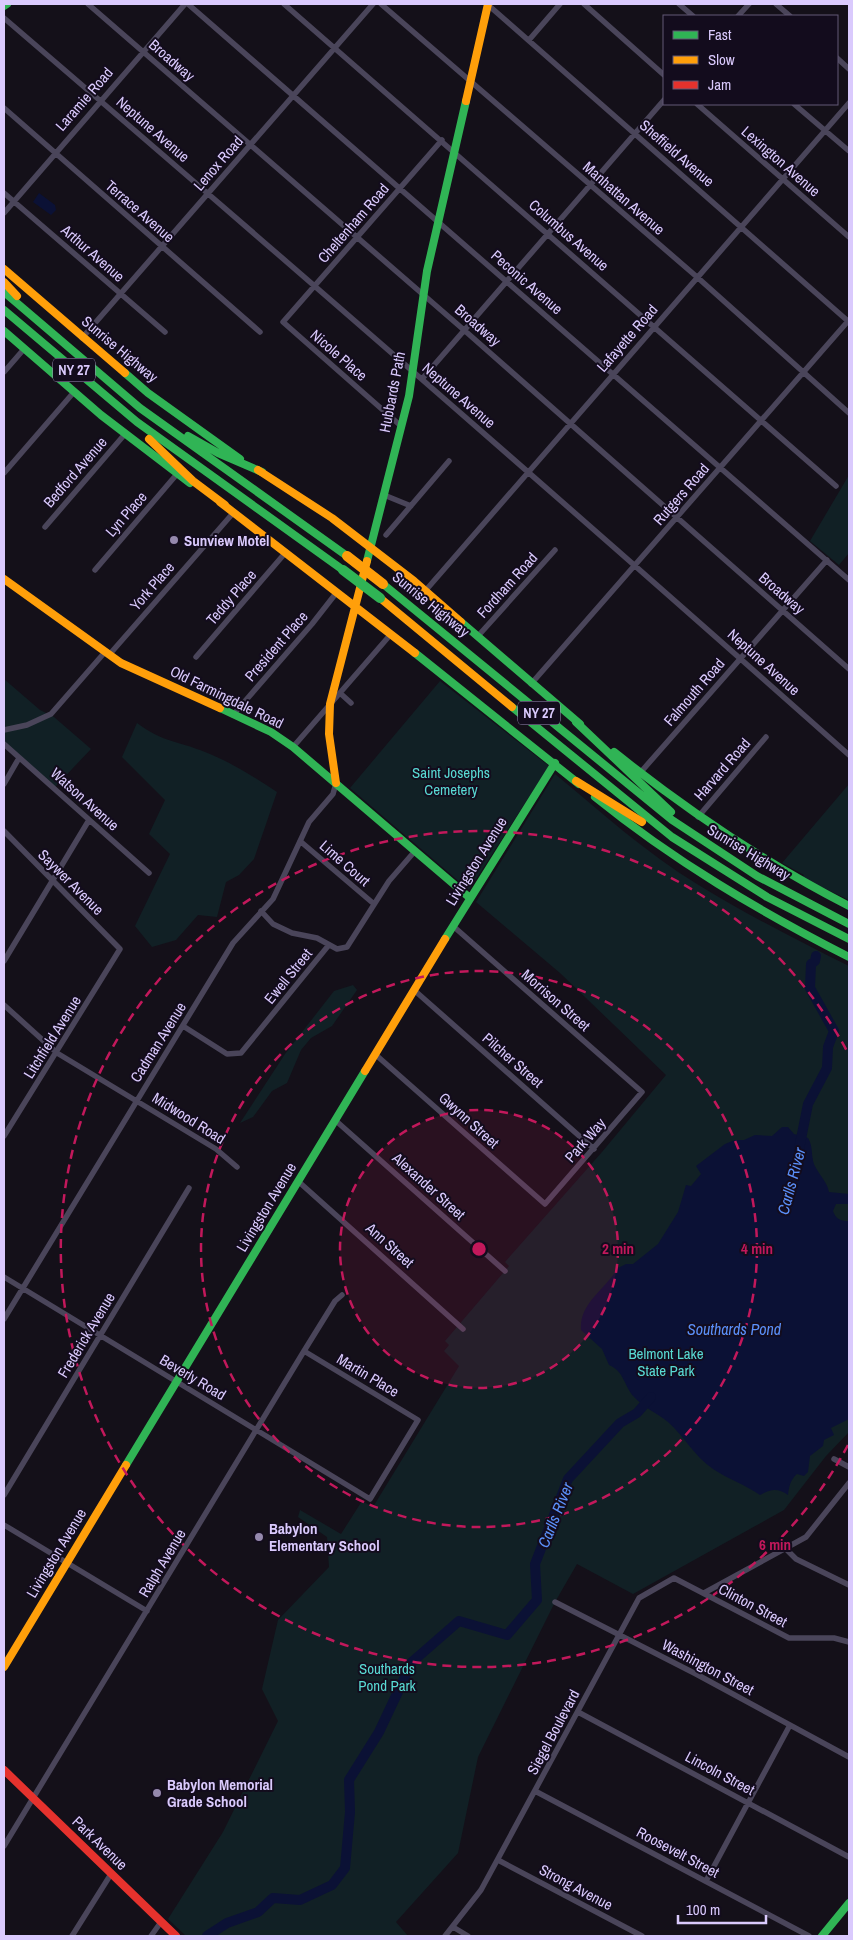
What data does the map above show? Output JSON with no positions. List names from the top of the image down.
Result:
{
  "streets": {
    "main road": [
      "Sunrise Highway",
      "NY 27",
      "Hubbards Path",
      "Old Farmingdale Road",
      "Livingston Avenue",
      "Park Avenue"
    ],
    "street": [
      "Broadway",
      "Laramie Road",
      "Neptune Avenue",
      "Sheffield Avenue",
      "Lexington Avenue",
      "Lenox Road",
      "Manhattan Avenue",
      "Terrace Avenue",
      "Cheltenham Road",
      "Columbus Avenue",
      "Arthur Avenue",
      "Peconic Avenue",
      "Lafayette Road",
      "Nicole Place",
      "Bedford Avenue",
      "Rutgers Road",
      "Lyn Place",
      "Fordham Road",
      "York Place",
      "Teddy Place",
      "President Place",
      "Falmouth Road",
      "Harvard Road",
      "Watson Avenue",
      "Lime Court",
      "Saywer Avenue",
      "Ewell Street",
      "Morrison Street",
      "Litchfield Avenue",
      "Cadman Avenue",
      "Pilcher Street",
      "Midwood Road",
      "Gwynn Street",
      "Park Way",
      "Alexander Street",
      "Ann Street",
      "Frederick Avenue",
      "Martin Place",
      "Beverly Road",
      "Ralph Avenue",
      "Clinton Street",
      "Washington Street",
      "Siegel Boulevard",
      "Lincoln Street",
      "Roosevelt Street",
      "Strong Avenue"
    ]
  },
  "crossings": [
    ["Broadway", "Laramie Road"],
    ["Broadway", "Lenox Road"],
    ["Broadway", "Cheltenham Road"],
    ["Broadway", "Lafayette Road"],
    ["Broadway", "Hubbards Path"],
    ["Broadway", "Rutgers Road"],
    ["Broadway", "Falmouth Road"],
    ["Laramie Road", "Neptune Avenue"],
    ["Laramie Road", "Terrace Avenue"],
    ["Laramie Road", "Arthur Avenue"],
    ["Laramie Road", "Peconic Avenue"],
    ["Neptune Avenue", "Lenox Road"],
    ["Neptune Avenue", "Cheltenham Road"],
    ["Neptune Avenue", "Lafayette Road"],
    ["Neptune Avenue", "Hubbards Path"],
    ["Neptune Avenue", "Rutgers Road"],
    ["Neptune Avenue", "Falmouth Road"],
    ["Sheffield Avenue", "Lafayette Road"],
    ["Sheffield Avenue", "Hubbards Path"],
    ["Sheffield Avenue", "Rutgers Road"],
    ["Lexington Avenue", "Lafayette Road"],
    ["Lenox Road", "Terrace Avenue"],
    ["Lenox Road", "Columbus Avenue"],
    ["Lenox Road", "Arthur Avenue"],
    ["Lenox Road", "Peconic Avenue"],
    ["Lenox Road", "Sunrise Highway"],
    ["Manhattan Avenue", "Lafayette Road"],
    ["Manhattan Avenue", "Hubbards Path"],
    ["Manhattan Avenue", "Rutgers Road"],
    ["Cheltenham Road", "Columbus Avenue"],
    ["Cheltenham Road", "Peconic Avenue"],
    ["Cheltenham Road", "Nicole Place"],
    ["Columbus Avenue", "Lafayette Road"],
    ["Columbus Avenue", "Hubbards Path"],
    ["Columbus Avenue", "Rutgers Road"],
    ["Peconic Avenue", "Lafayette Road"],
    ["Peconic Avenue", "Hubbards Path"],
    ["Peconic Avenue", "Rutgers Road"],
    ["Peconic Avenue", "Falmouth Road"],
    ["Lafayette Road", "Sunrise Highway"],
    ["Sunrise Highway", "Hubbards Path"],
    ["Sunrise Highway", "Rutgers Road"],
    ["Sunrise Highway", "Fordham Road"],
    ["Nicole Place", "Hubbards Path"],
    ["Hubbards Path", "Old Farmingdale Road"],
    ["Hubbards Path", "Cadman Avenue"],
    ["York Place", "Old Farmingdale Road"],
    ["President Place", "Old Farmingdale Road"],
    ["Old Farmingdale Road", "Livingston Avenue"],
    ["Old Farmingdale Road", "Ewell Street"],
    ["Old Farmingdale Road", "Cadman Avenue"],
    ["Livingston Avenue", "Morrison Street"],
    ["Livingston Avenue", "Pilcher Street"],
    ["Livingston Avenue", "Gwynn Street"],
    ["Livingston Avenue", "Alexander Street"],
    ["Livingston Avenue", "Ann Street"],
    ["Livingston Avenue", "Beverly Road"],
    ["Lime Court", "Ewell Street"],
    ["Lime Court", "Cadman Avenue"],
    ["Saywer Avenue", "Litchfield Avenue"],
    ["Ewell Street", "Cadman Avenue"],
    ["Morrison Street", "Park Way"],
    ["Litchfield Avenue", "Midwood Road"],
    ["Cadman Avenue", "Midwood Road"],
    ["Cadman Avenue", "Beverly Road"],
    ["Pilcher Street", "Park Way"],
    ["Gwynn Street", "Park Way"],
    ["Frederick Avenue", "Beverly Road"],
    ["Martin Place", "Beverly Road"],
    ["Martin Place", "Ralph Avenue"],
    ["Beverly Road", "Ralph Avenue"],
    ["Ralph Avenue", "Park Avenue"],
    ["Clinton Street", "Siegel Boulevard"],
    ["Washington Street", "Siegel Boulevard"],
    ["Siegel Boulevard", "Lincoln Street"],
    ["Siegel Boulevard", "Roosevelt Street"],
    ["Siegel Boulevard", "Strong Avenue"]
  ],
  "water": ["Carlls River", "Southards Pond"],
  "parks": ["Saint Josephs Cemetery", "Belmont Lake State Park", "Southards Pond Park"],
  "places": ["Sunview Motel", "Babylon Elementary School", "Babylon Memorial Grade School"],
  "legend": ["Fast", "Slow", "Jam"],
  "scale_bar": "100 m",
  "rings": ["2 min", "4 min", "6 min"]
}
